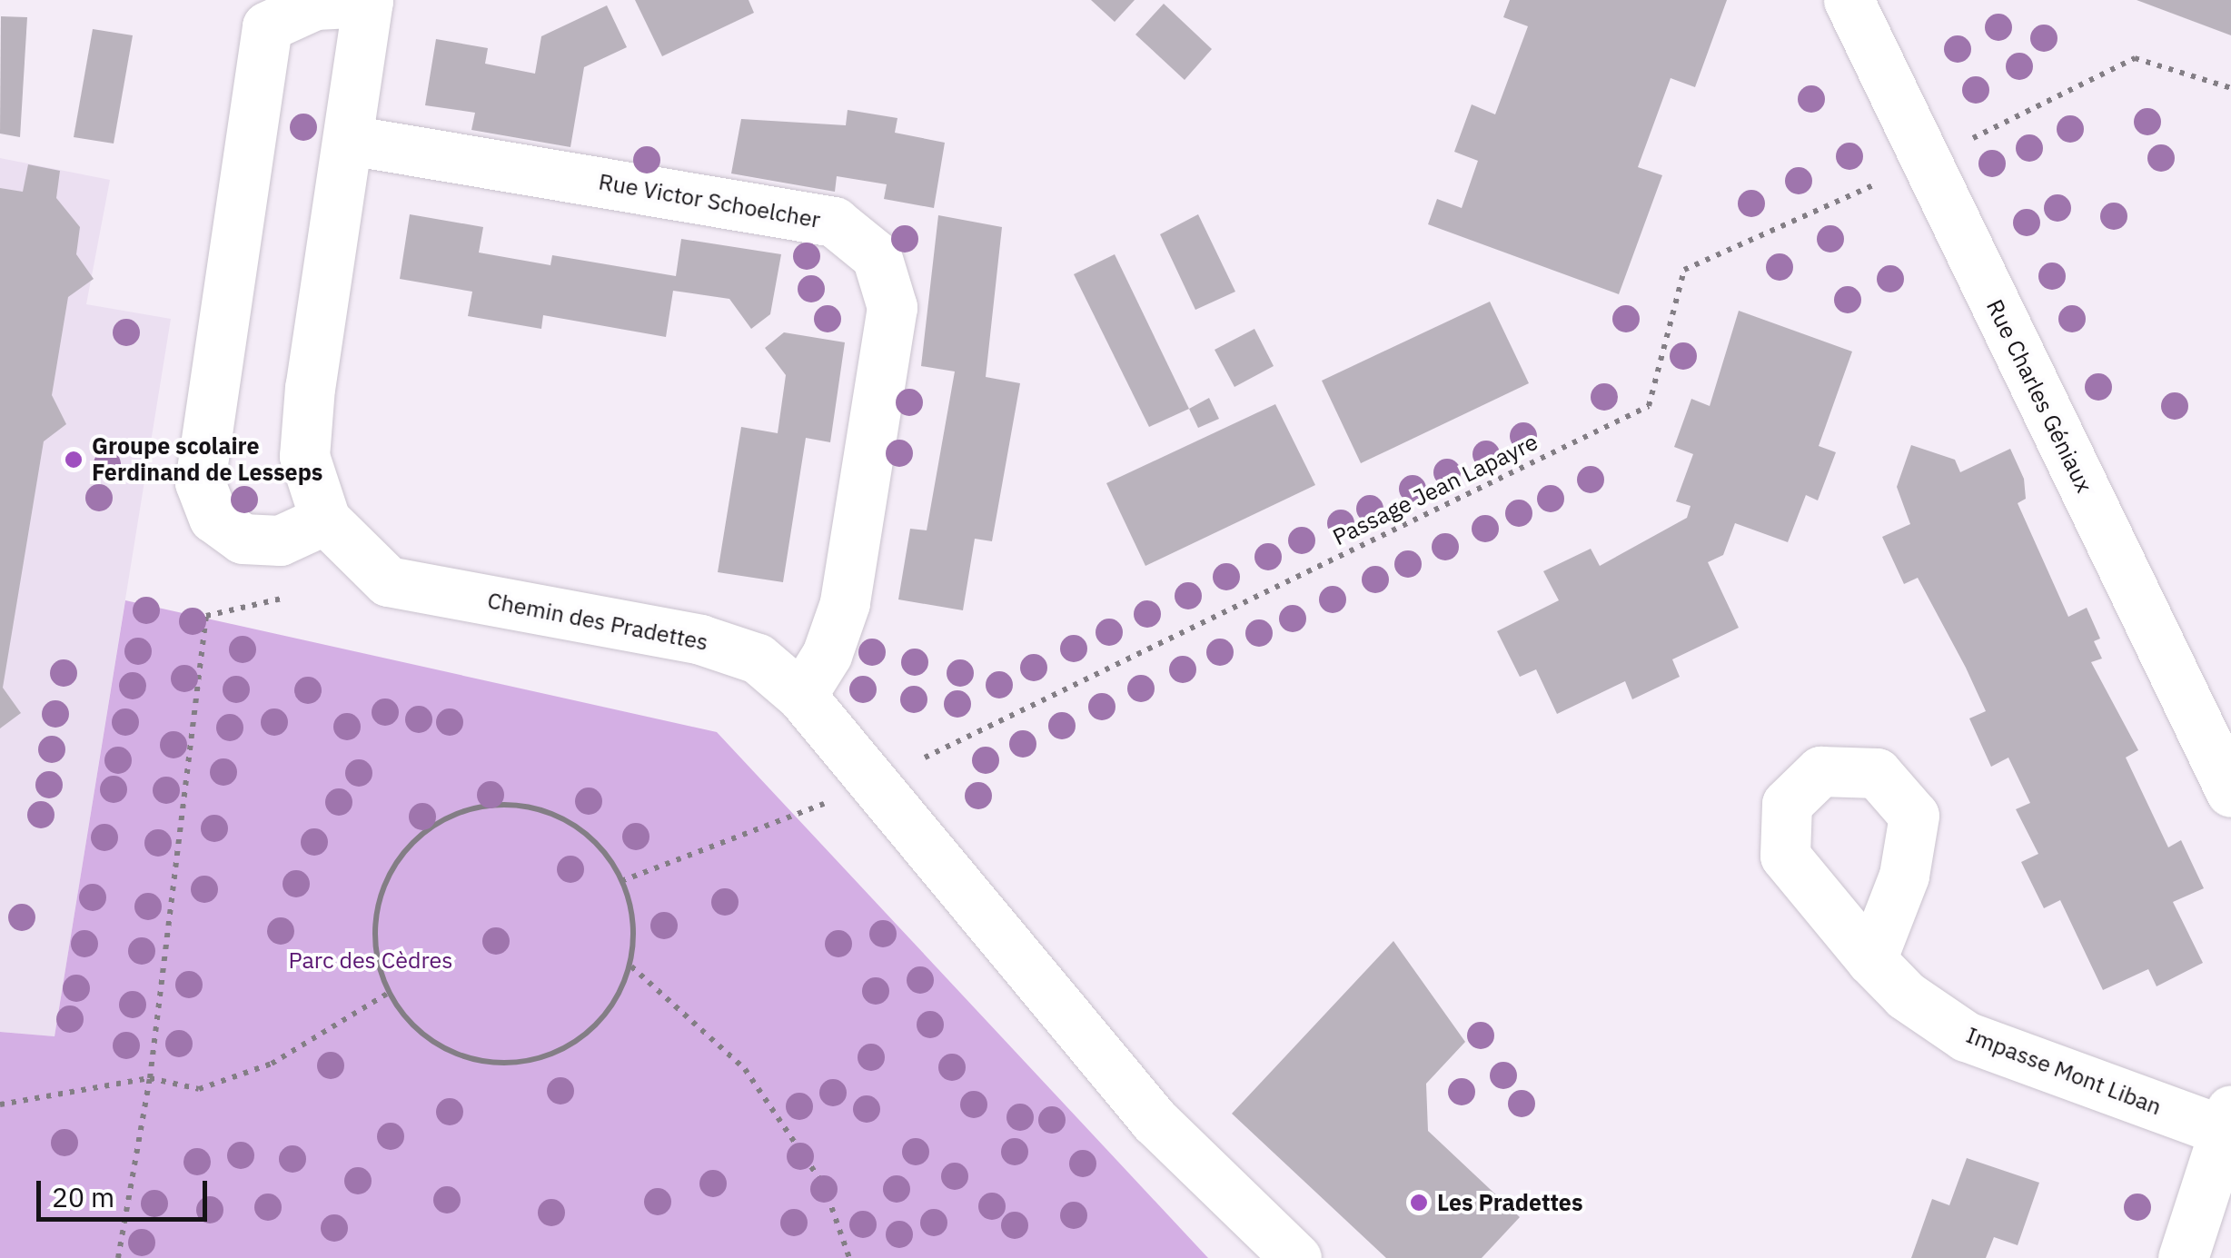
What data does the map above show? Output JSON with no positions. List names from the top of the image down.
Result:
{
  "streets": {
    "street": [
      "Rue Victor Schoelcher",
      "Rue Charles Géniaux",
      "Chemin des Pradettes",
      "Impasse Mont Liban"
    ],
    "path": ["Passage Jean Lapayre"]
  },
  "crossings": [
    ["Rue Victor Schoelcher", "Chemin des Pradettes"],
    ["Rue Charles Géniaux", "Passage Jean Lapayre"],
    ["Passage Jean Lapayre", "Chemin des Pradettes"]
  ],
  "parks": ["Parc des Cèdres"],
  "places": ["Groupe scolaire Ferdinand de Lesseps", "Les Pradettes"],
  "scale_bar": "20 m"
}
